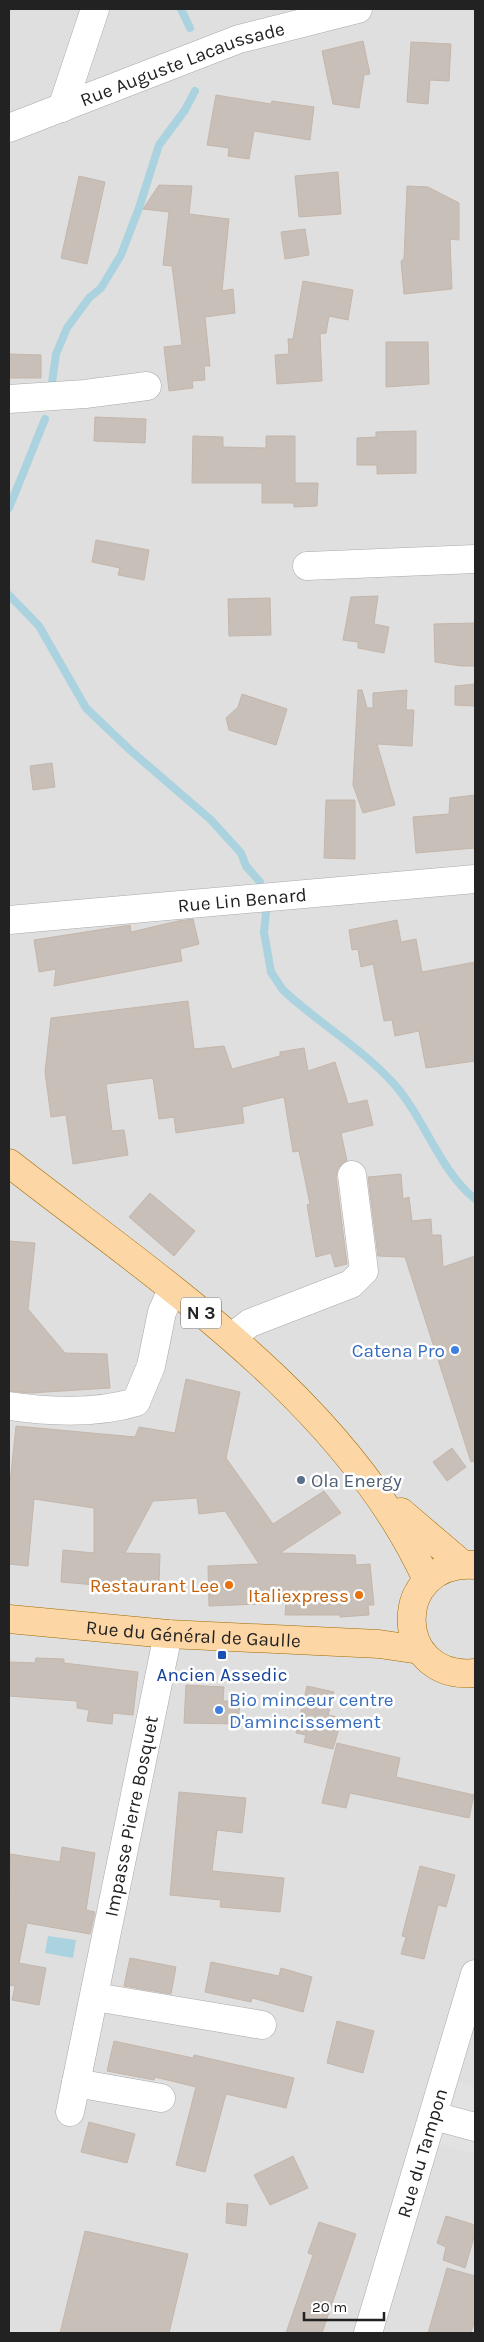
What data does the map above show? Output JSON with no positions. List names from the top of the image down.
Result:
{
  "streets": {
    "main road": ["N 3", "Rue du Général de Gaulle"],
    "street": [
      "Rue Auguste Lacaussade",
      "Rue Lin Benard",
      "Impasse Pierre Bosquet",
      "Rue du Tampon"
    ]
  },
  "crossings": [
    ["Rue du Général de Gaulle", "Impasse Pierre Bosquet"]
  ],
  "places": {
    "other": [
      "Catena Pro",
      "Ola Energy",
      "Restaurant Lee",
      "Italiexpress",
      "Bio minceur centre D'amincissement"
    ],
    "transit": ["Ancien Assedic"]
  },
  "scale_bar": "20 m"
}
